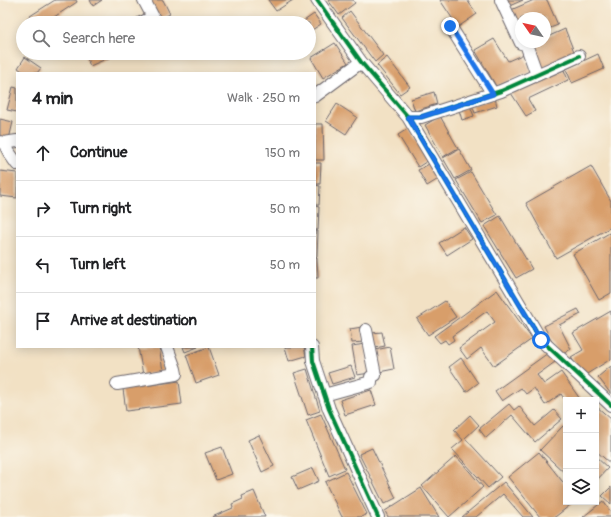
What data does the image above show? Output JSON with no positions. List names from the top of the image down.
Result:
{
  "north": "top left",
  "page": {
    "search": "Search here",
    "heading": ["4 min", "Walk · 250 m"],
    "list": [
      ["Continue", "150 m"],
      ["Turn right", "50 m"],
      ["Turn left", "50 m"],
      "Arrive at destination"
    ],
    "map_buttons": ["+", "−"]
  }
}
